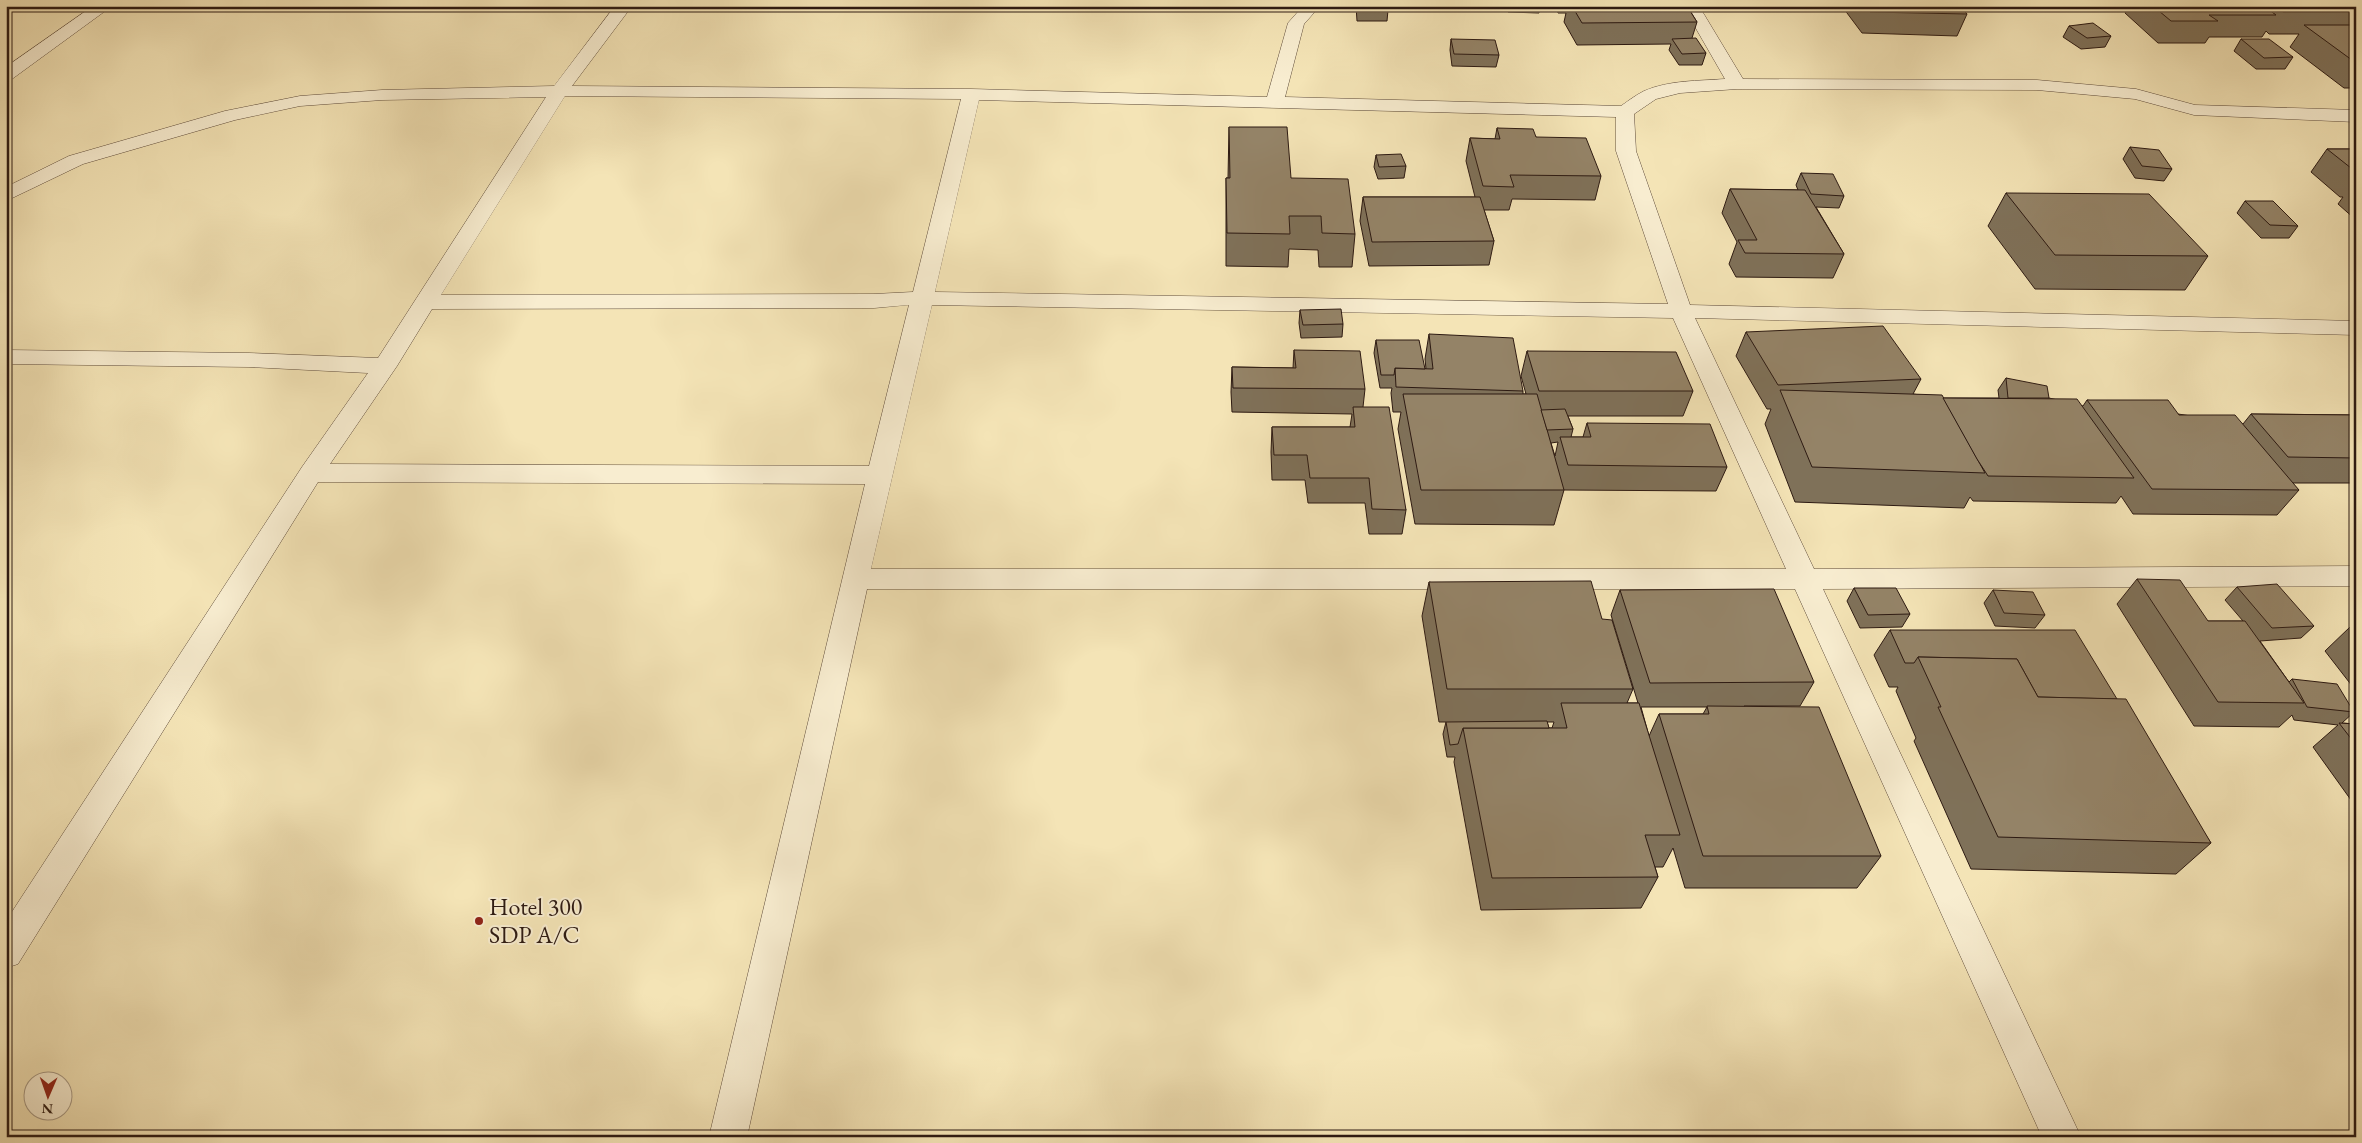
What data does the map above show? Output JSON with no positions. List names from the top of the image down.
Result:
{
  "places": ["Hotel 300 SDP A/C"],
  "north": "bottom"
}
